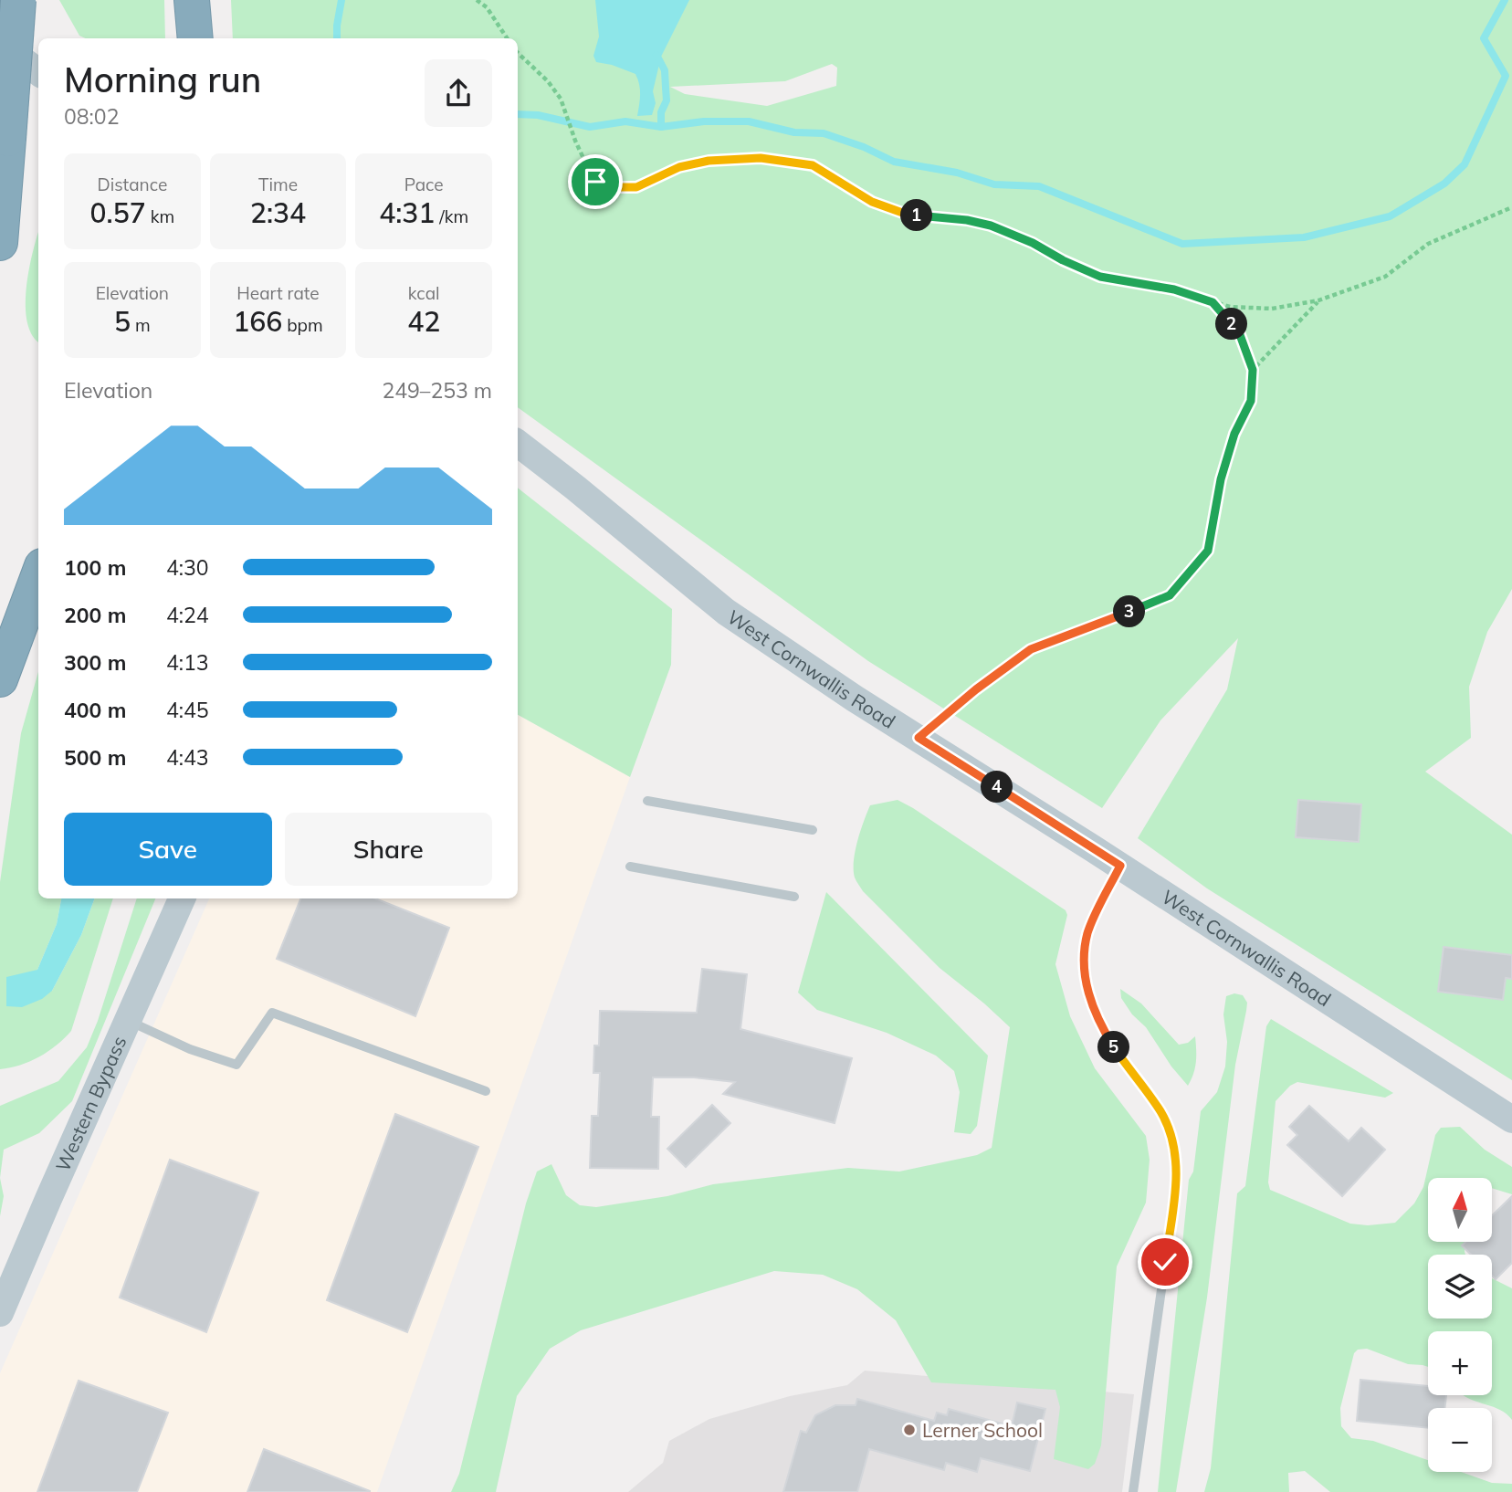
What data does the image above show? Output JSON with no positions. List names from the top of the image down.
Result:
{
  "streets": {
    "street": ["West Cornwallis Road", "Western Bypass"]
  },
  "places": ["Lerner School"],
  "north": "top",
  "page": {
    "heading": ["Morning run", "08:02"],
    "stats": [
      ["Distance", "0.57 km"],
      ["Time", "2:34"],
      ["Pace", "4:31 /km"],
      ["Elevation", "5 m"],
      ["Heart rate", "166 bpm"],
      ["kcal", "42"]
    ],
    "pins": [
      "1",
      "2",
      "3",
      "4",
      "5"
    ],
    "chart": ["Elevation", "249–253 m"],
    "list": [
      {
        "name": "100 m",
        "note": "4:30"
      },
      {
        "name": "200 m",
        "note": "4:24"
      },
      {
        "name": "300 m",
        "note": "4:13"
      },
      {
        "name": "400 m",
        "note": "4:45"
      },
      {
        "name": "500 m",
        "note": "4:43"
      }
    ],
    "buttons": ["Save", "Share"],
    "map_buttons": ["+", "−"]
  }
}
